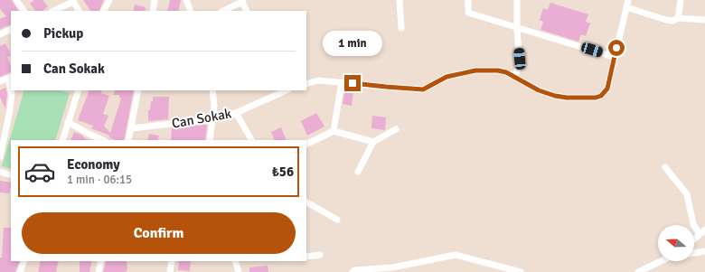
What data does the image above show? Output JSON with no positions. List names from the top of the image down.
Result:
{
  "streets": {
    "street": ["Can Sokak"]
  },
  "north": "left",
  "page": {
    "banner": ["Pickup", "Can Sokak"],
    "bubble": "1 min",
    "list": [
      {
        "name": "Economy",
        "note": "1 min · 06:15",
        "value": "₺56"
      }
    ],
    "buttons": "Confirm"
  }
}
